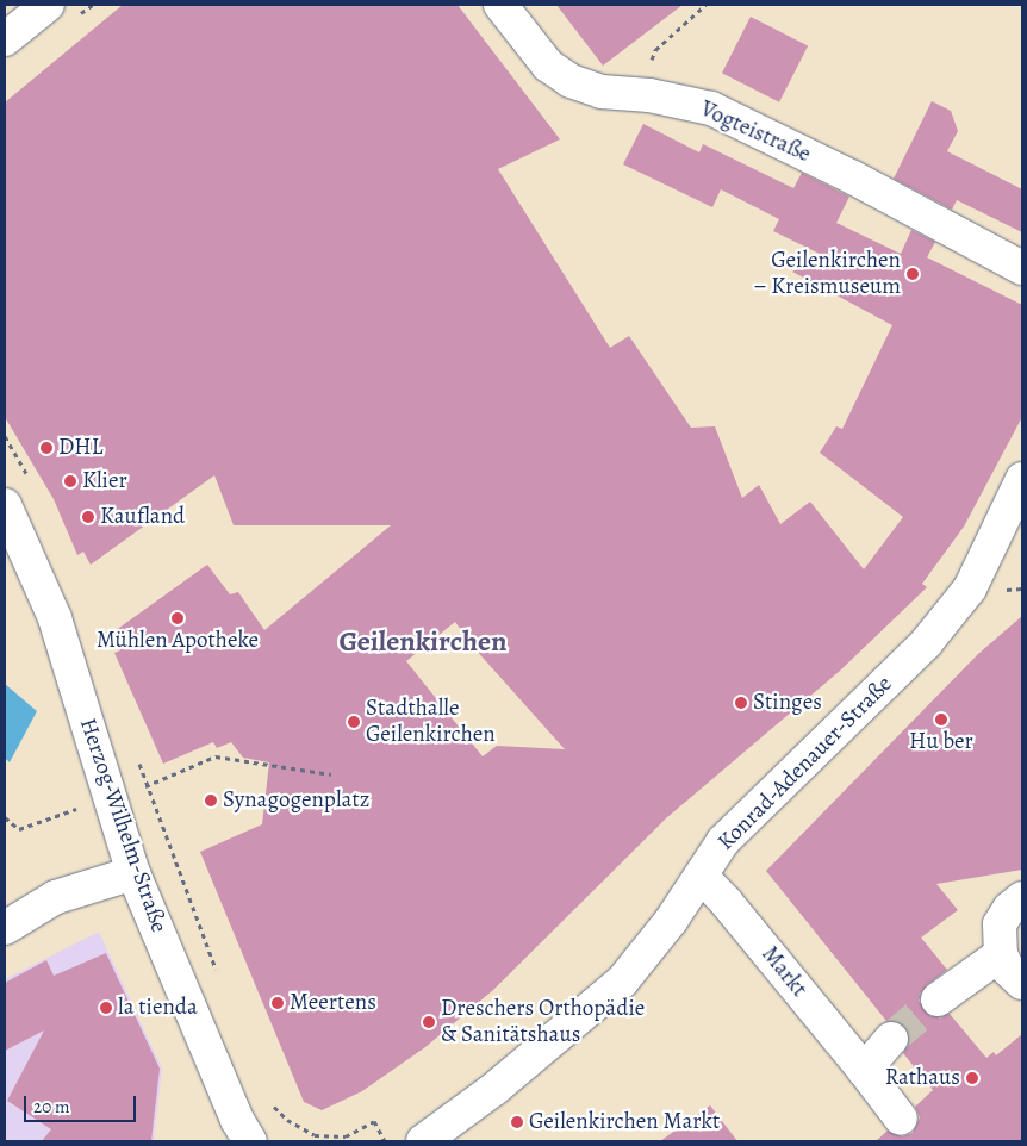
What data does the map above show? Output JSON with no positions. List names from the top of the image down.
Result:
{
  "streets": {
    "street": [
      "Vogteistraße",
      "Konrad-Adenauer-Straße",
      "Herzog-Wilhelm-Straße",
      "Markt"
    ]
  },
  "crossings": [
    ["Konrad-Adenauer-Straße", "Markt"]
  ],
  "districts": ["Geilenkirchen"],
  "places": [
    "Geilenkirchen – Kreismuseum",
    "DHL",
    "Klier",
    "Kaufland",
    "Mühlen Apotheke",
    "Stinges",
    "Hu ber",
    "Stadthalle Geilenkirchen",
    "Synagogenplatz",
    "Meertens",
    "la tienda",
    "Dreschers Orthopädie & Sanitätshaus",
    "Rathaus",
    "Geilenkirchen Markt"
  ],
  "scale_bar": "20 m"
}
